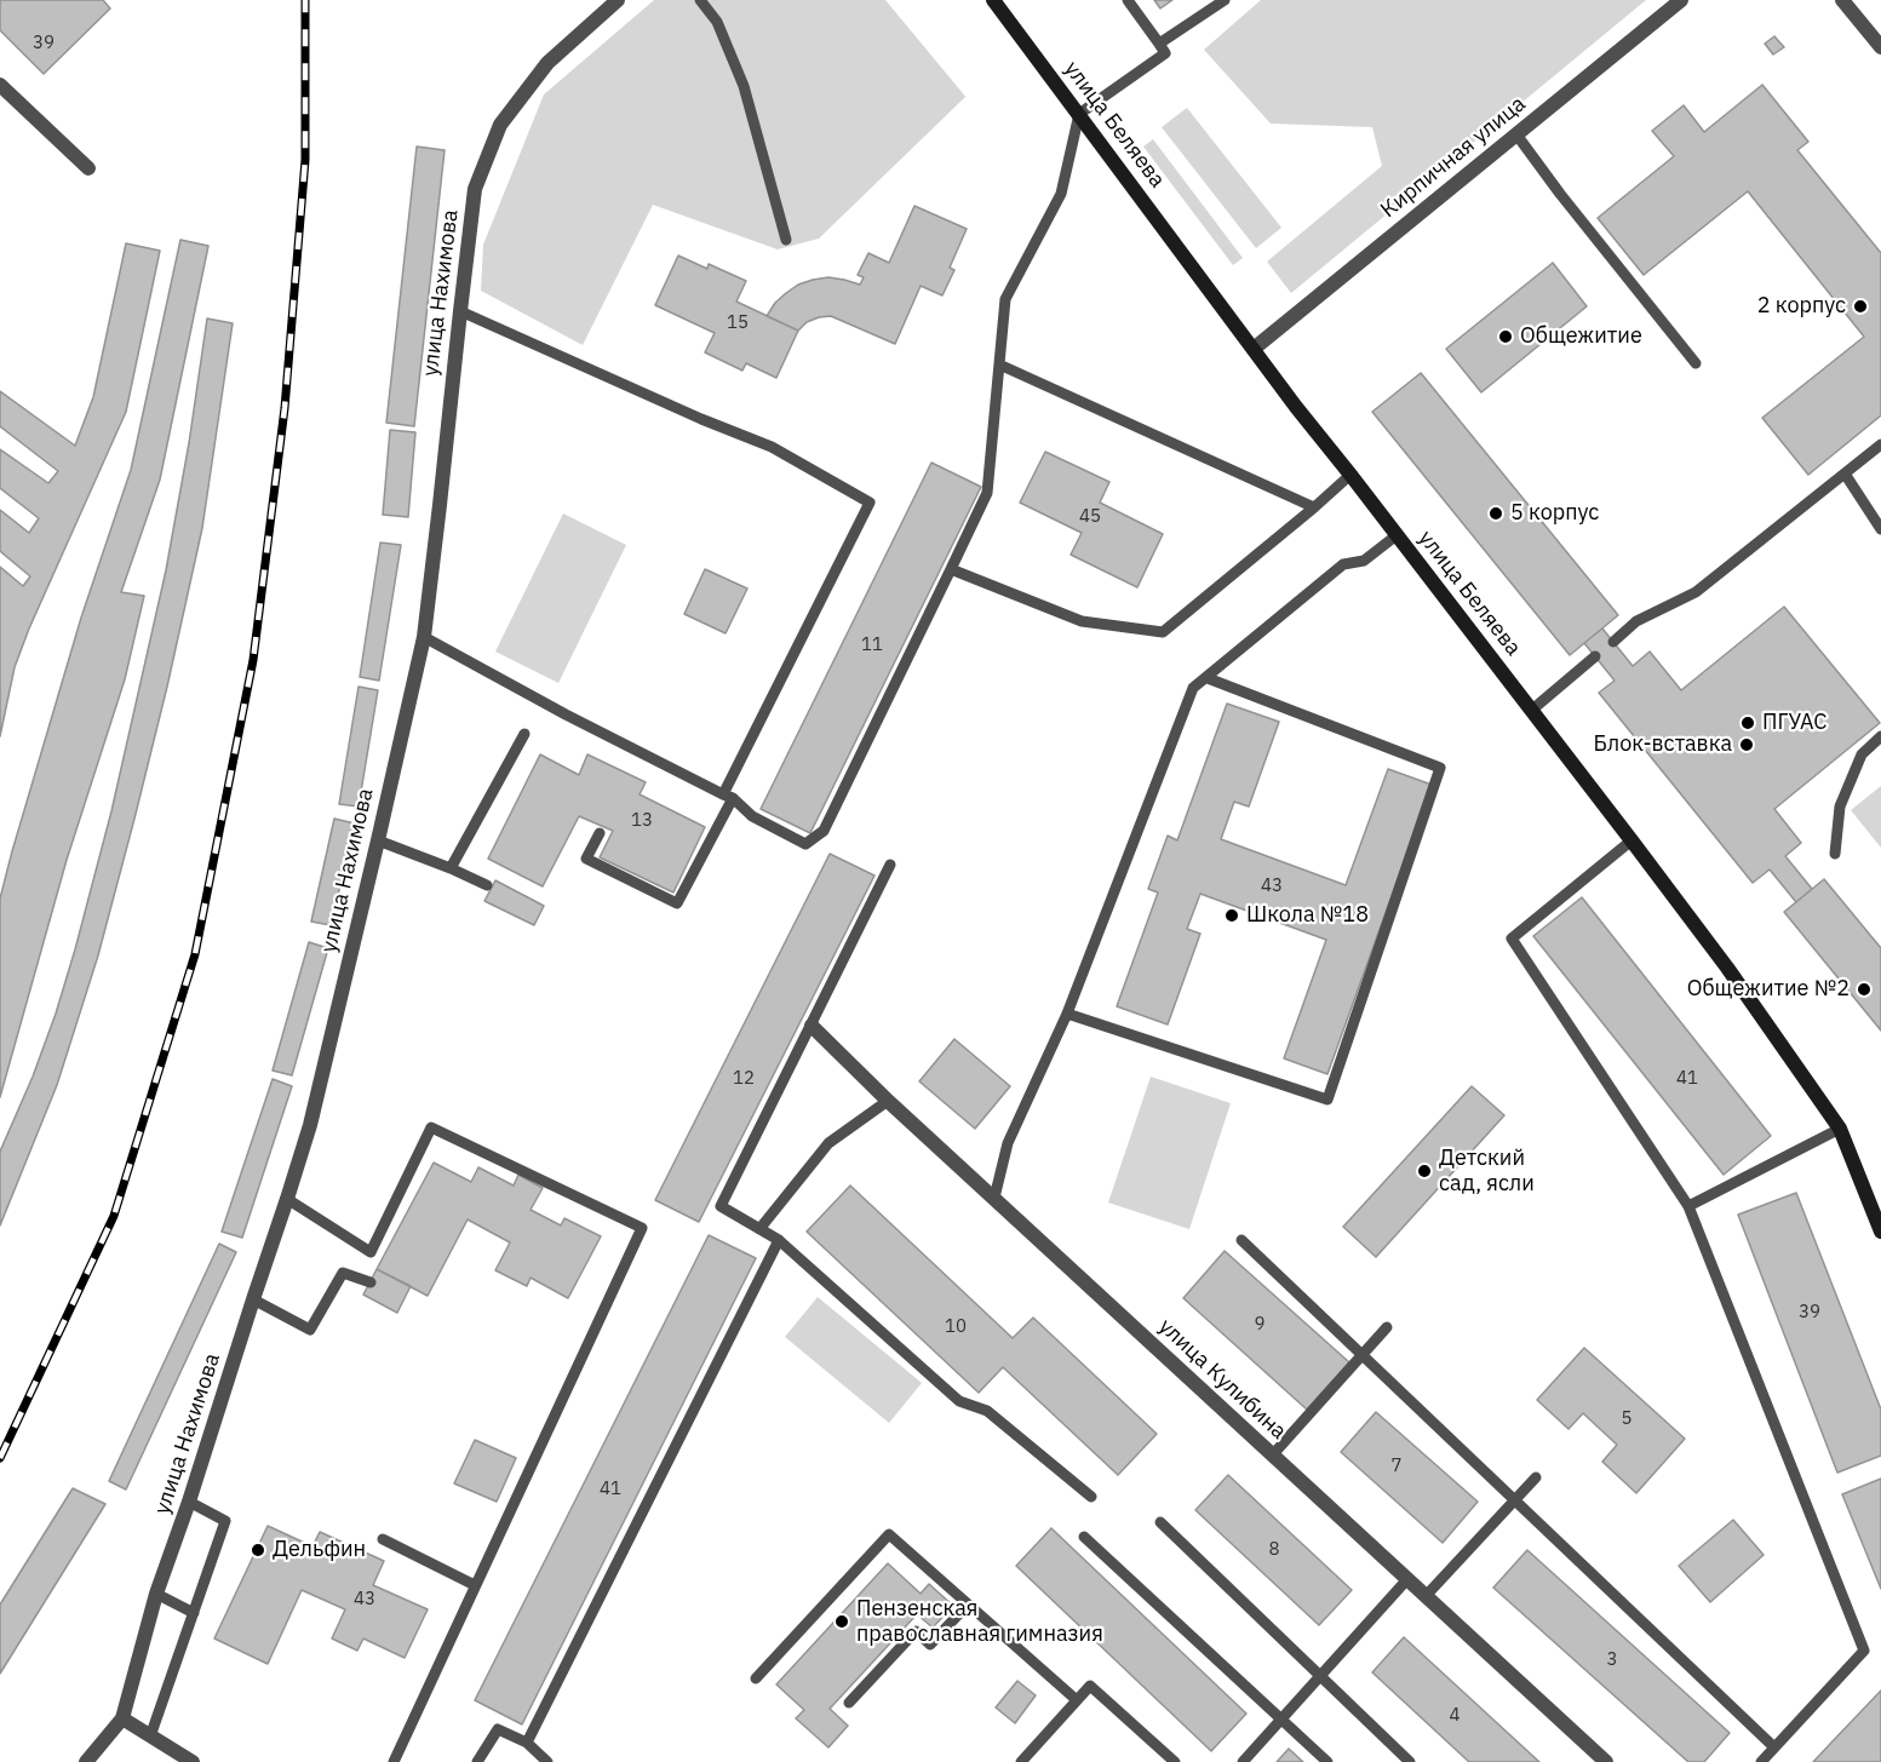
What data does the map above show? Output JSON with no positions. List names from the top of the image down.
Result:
{
  "streets": {
    "main road": ["улица Беляева"],
    "street": ["Кирпичная улица", "улица Нахимова", "улица Кулибина"]
  },
  "crossings": [
    ["улица Беляева", "Кирпичная улица"]
  ],
  "places": [
    "2 корпус",
    "Общежитие",
    "5 корпус",
    "ПГУАС",
    "Блок-вставка",
    "Школа №18",
    "Общежитие №2",
    "Детский сад, ясли",
    "Дельфин",
    "Пензенская православная гимназия"
  ],
  "house_numbers": [
    "39",
    "15",
    "45",
    "11",
    "13",
    "43",
    "12",
    "41",
    "39",
    "9",
    "10",
    "5",
    "7",
    "41",
    "8",
    "43",
    "3",
    "4"
  ]
}
